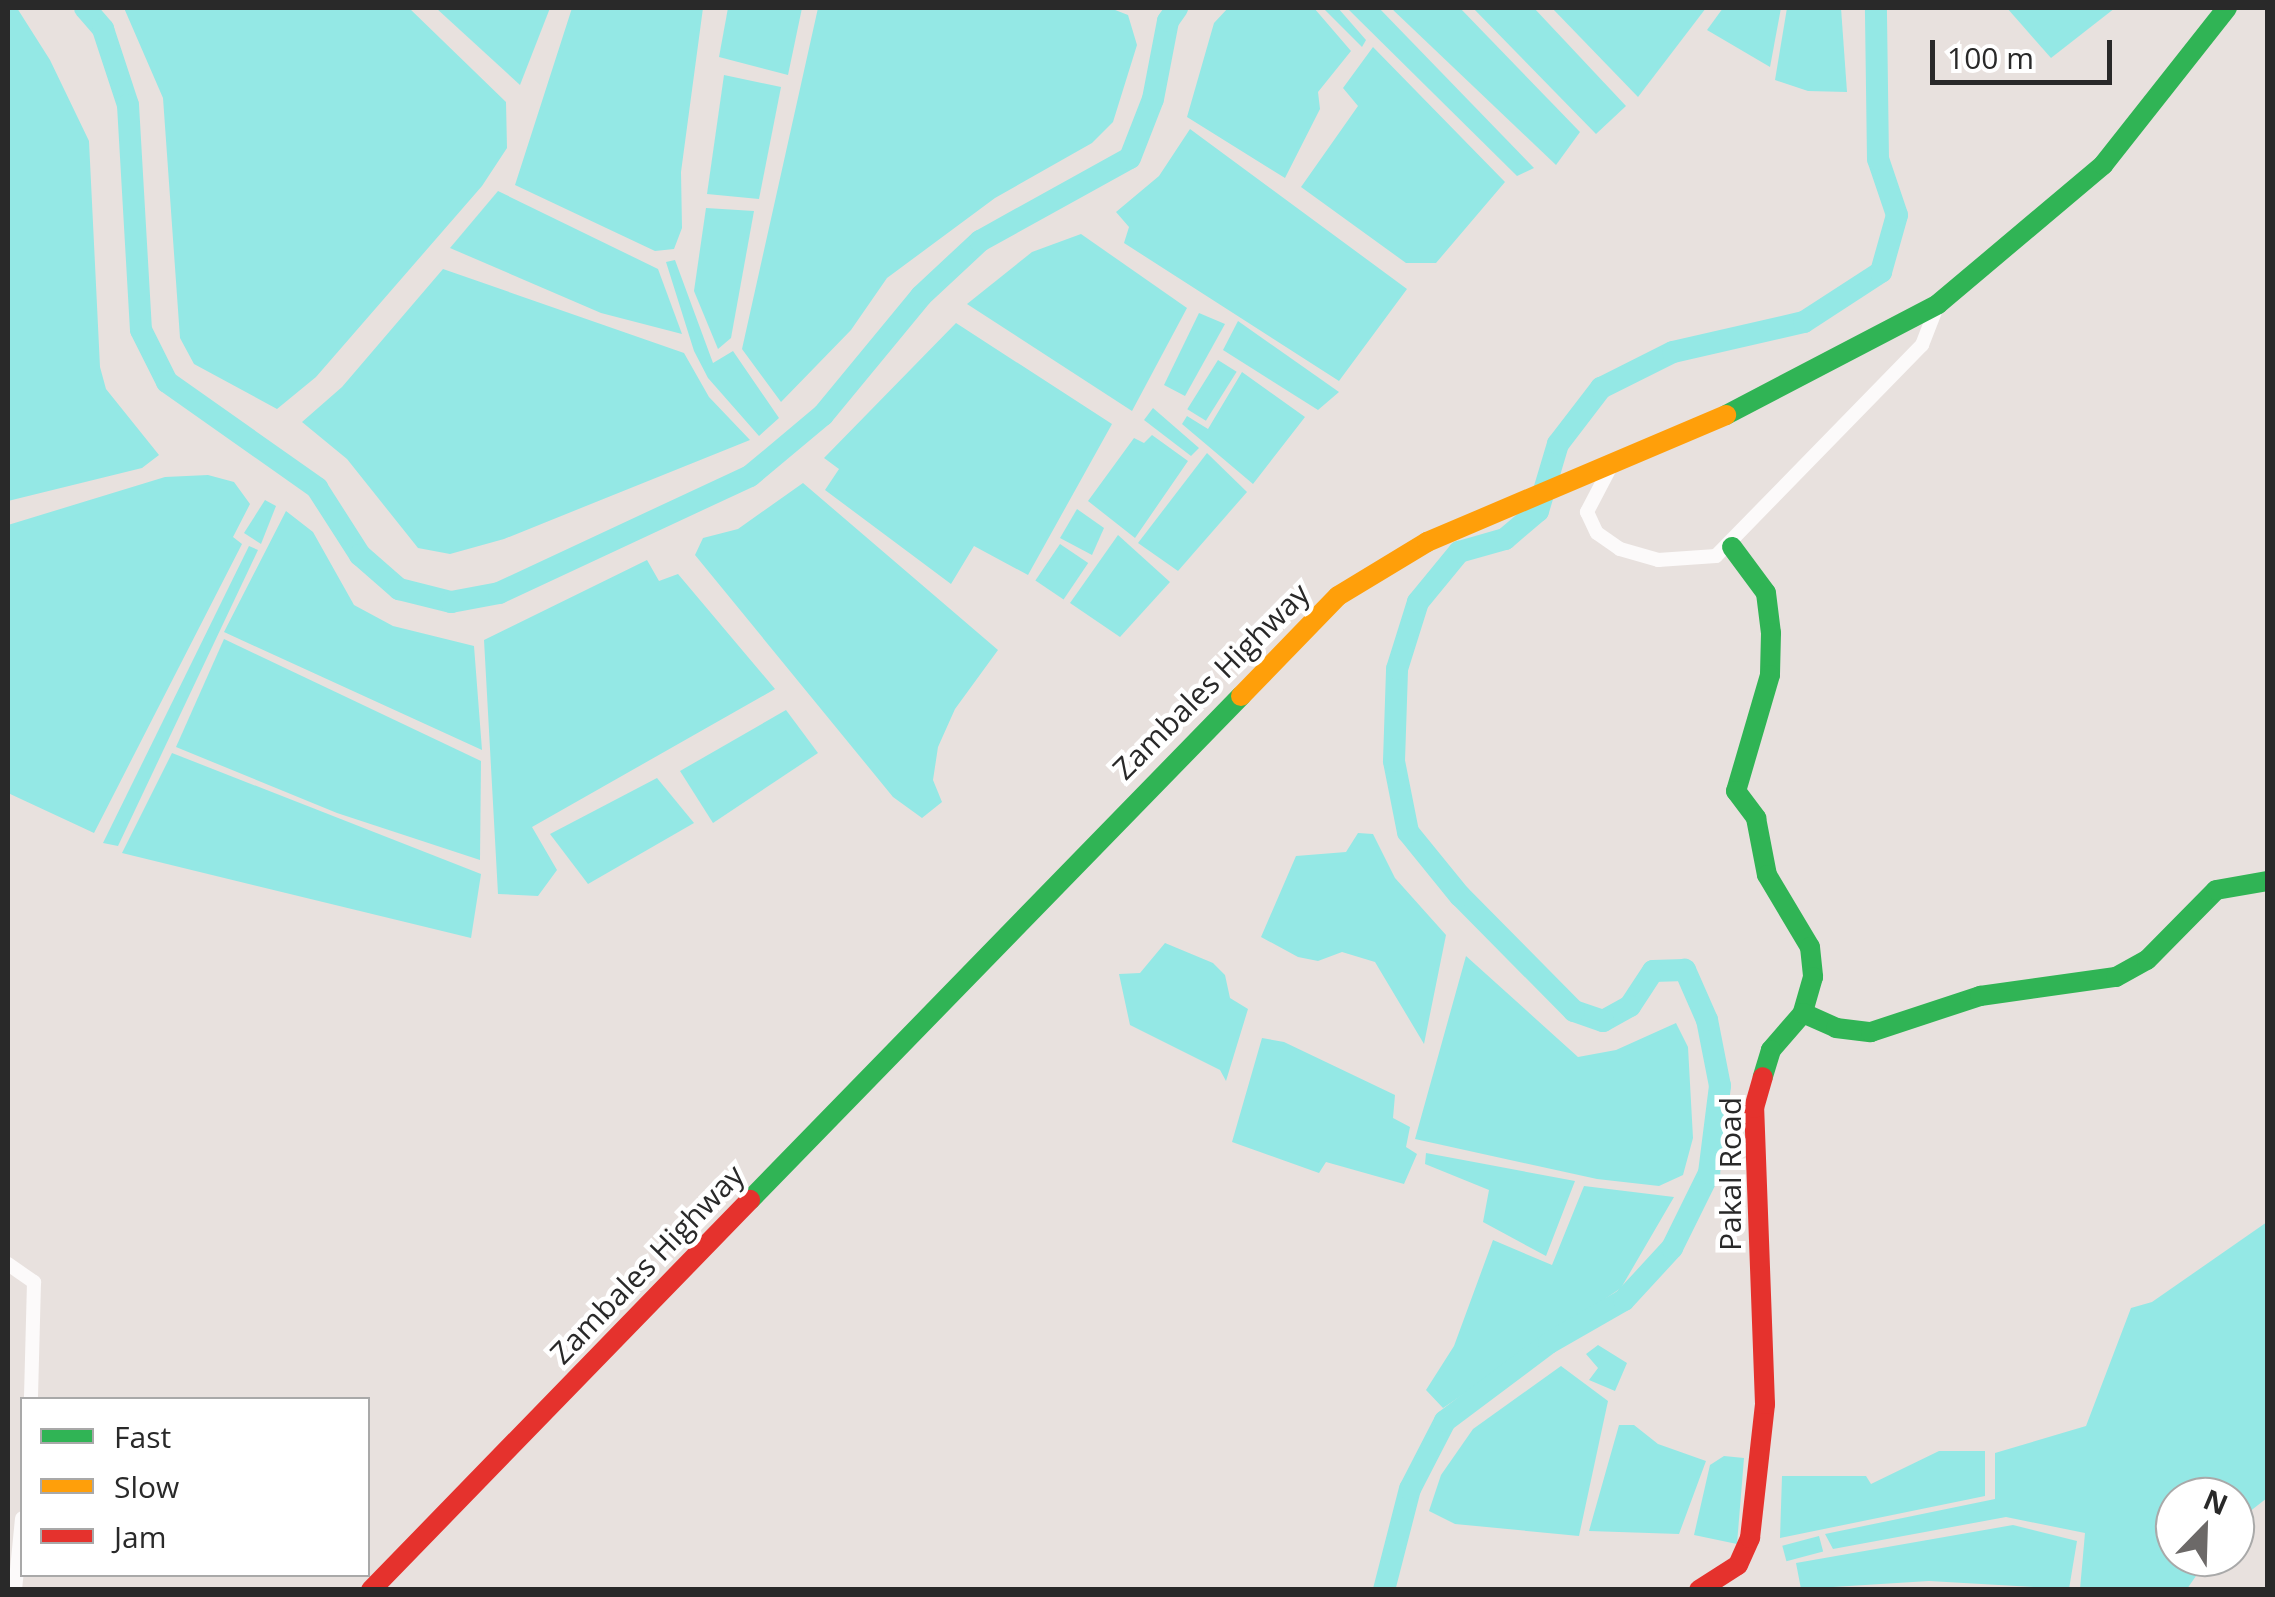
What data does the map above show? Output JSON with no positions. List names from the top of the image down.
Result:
{
  "streets": {
    "main road": ["Zambales Highway", "Pakal Road"]
  },
  "legend": ["Fast", "Slow", "Jam"],
  "scale_bar": "100 m",
  "north": "top right"
}
